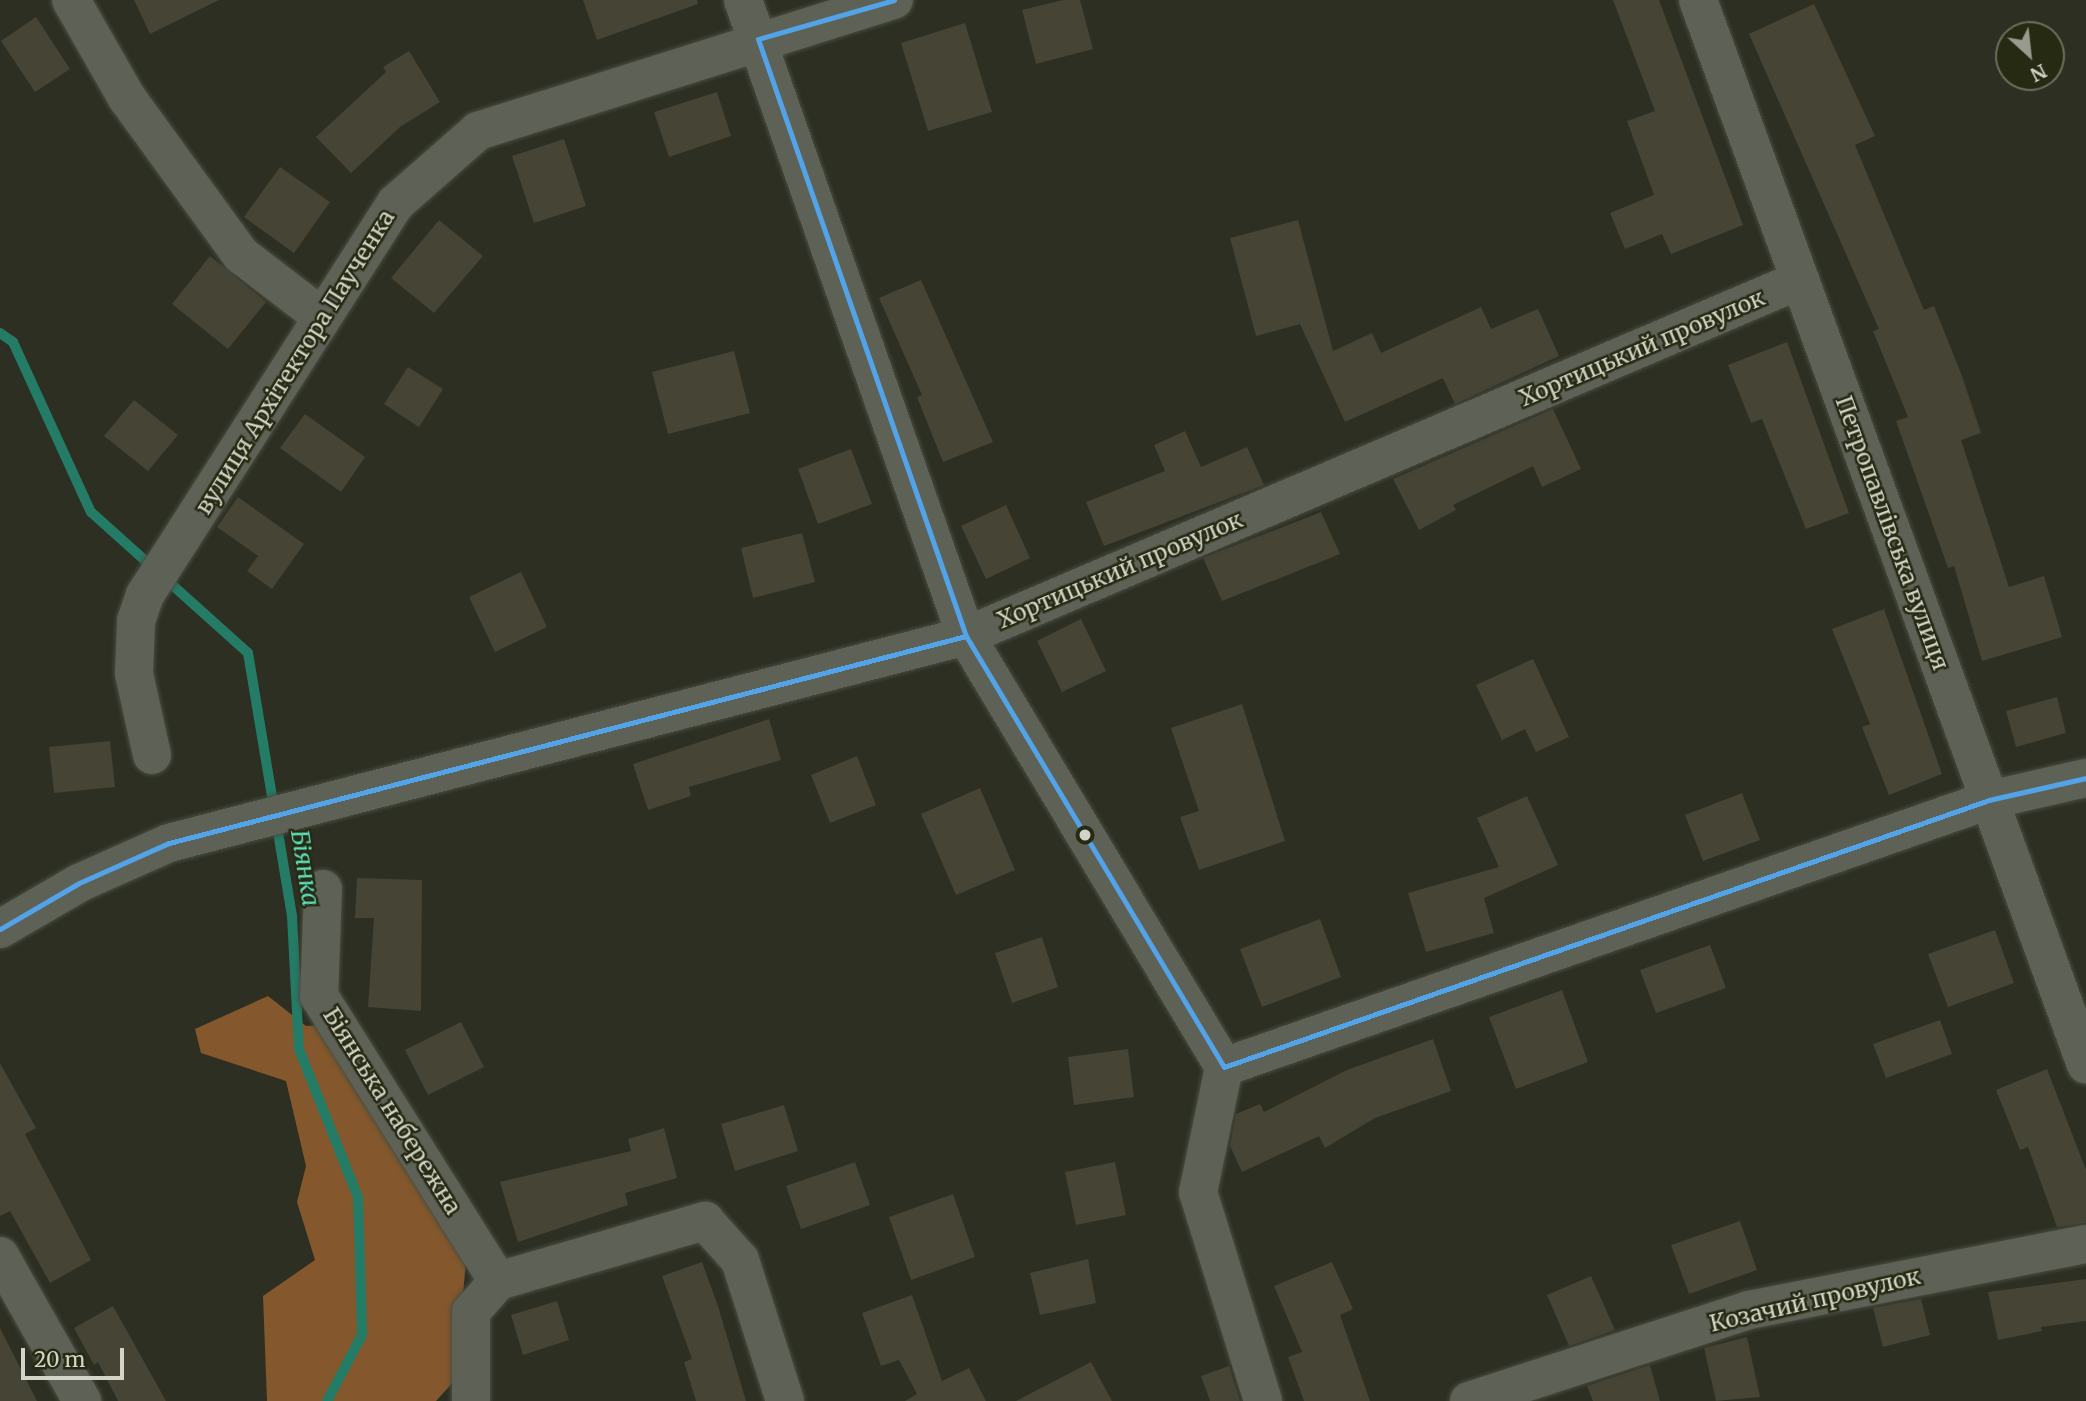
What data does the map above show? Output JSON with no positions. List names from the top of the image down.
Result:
{
  "streets": {
    "street": [
      "Хортицький провулок",
      "вулиця Архітектора Паученка",
      "Петропавлівська вулиця",
      "Біянська набережна",
      "Козачий провулок"
    ]
  },
  "crossings": [
    ["Хортицький провулок", "Петропавлівська вулиця"]
  ],
  "water": ["Біянка"],
  "scale_bar": "20 m",
  "north": "bottom right"
}
